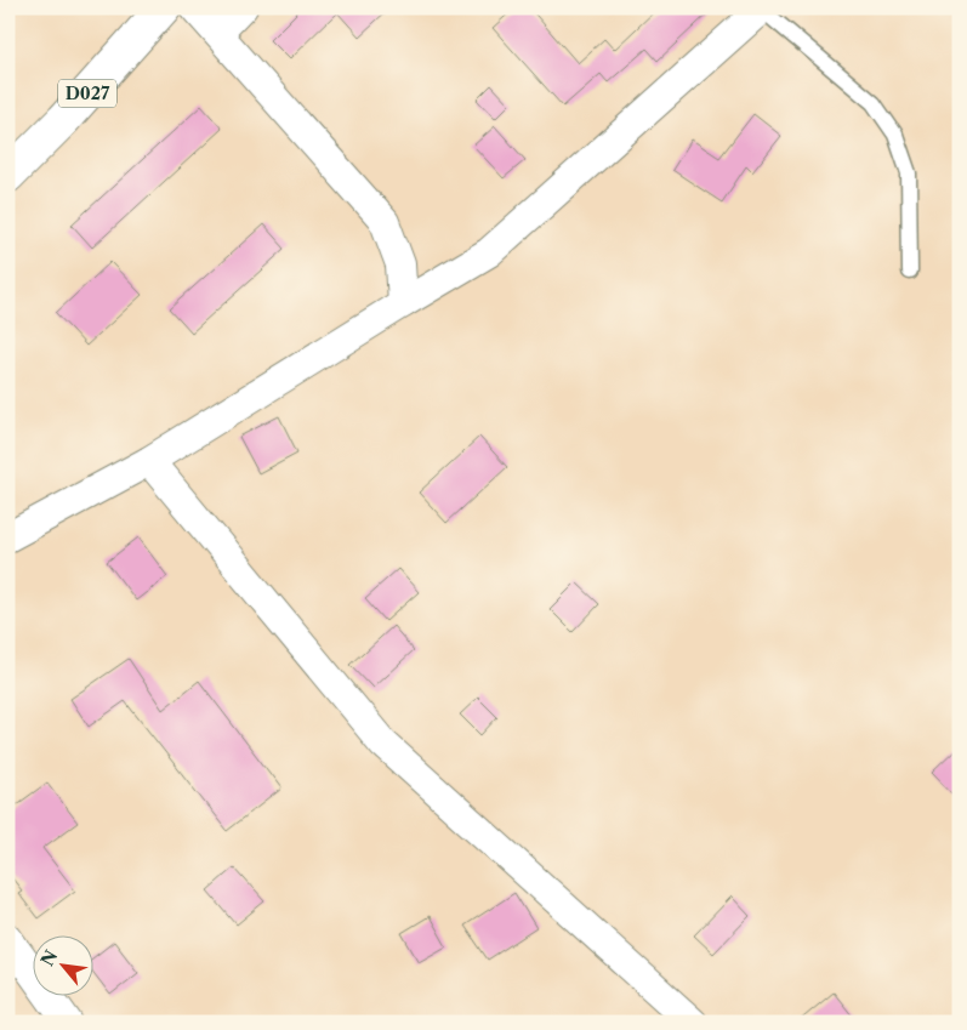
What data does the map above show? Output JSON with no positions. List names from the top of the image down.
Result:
{
  "streets": {
    "main road": ["D027"]
  },
  "north": "top left"
}
